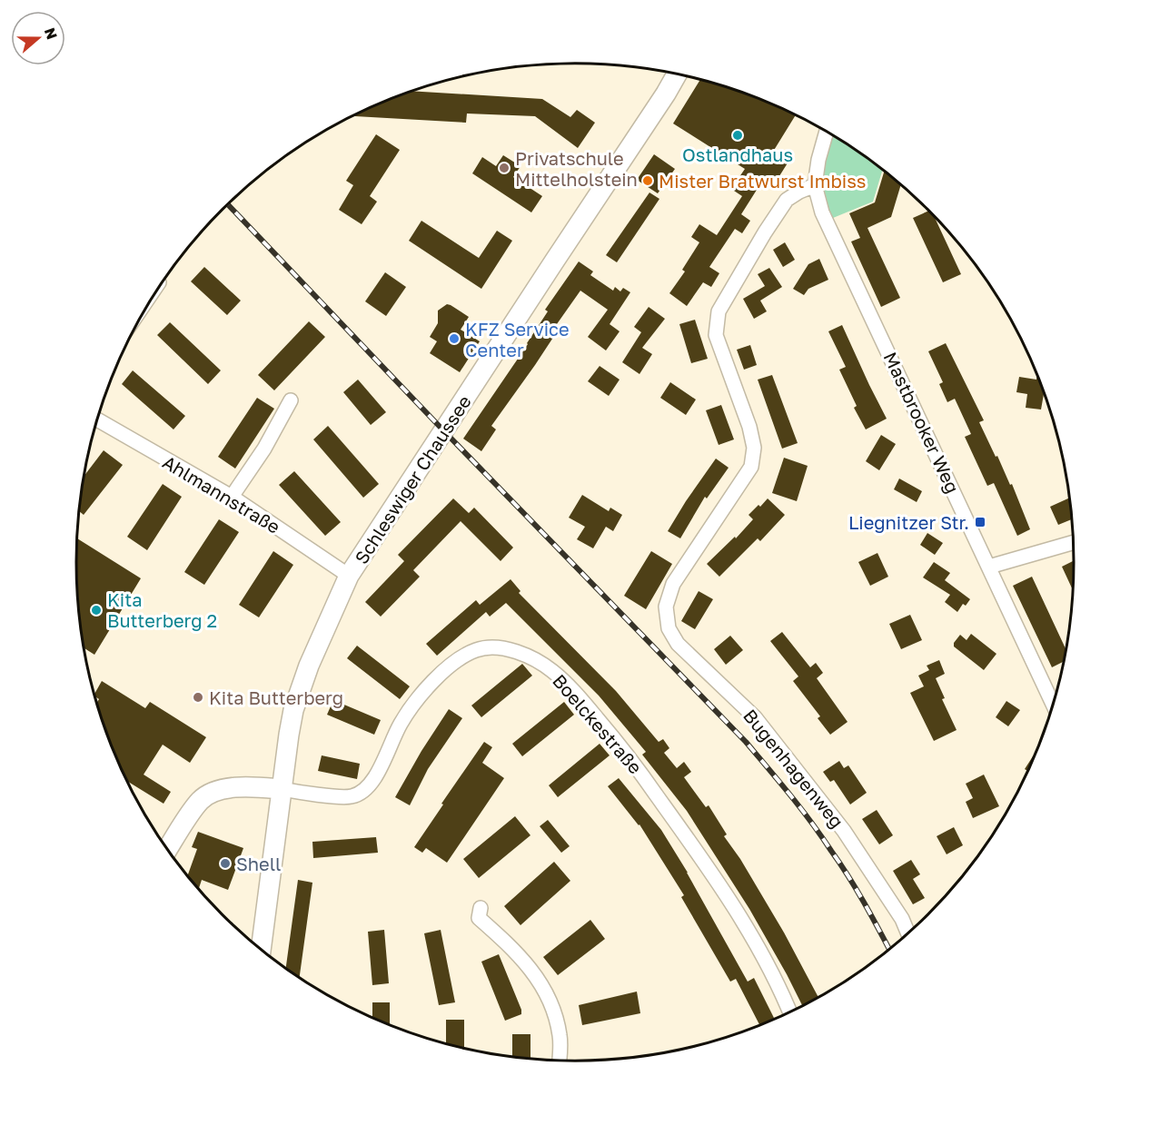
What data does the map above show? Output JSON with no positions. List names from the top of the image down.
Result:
{
  "streets": {
    "main road": ["Schleswiger Chaussee"],
    "street": [
      "Mastbrooker Weg",
      "Ahlmannstraße",
      "Boelckestraße",
      "Bugenhagenweg"
    ]
  },
  "crossings": [
    ["Mastbrooker Weg", "Bugenhagenweg"],
    ["Schleswiger Chaussee", "Ahlmannstraße"],
    ["Schleswiger Chaussee", "Boelckestraße"]
  ],
  "places": {
    "other": [
      "Ostlandhaus",
      "Privatschule Mittelholstein",
      "Mister Bratwurst Imbiss",
      "KFZ Service Center",
      "Kita Butterberg 2",
      "Kita Butterberg",
      "Shell"
    ],
    "transit": ["Liegnitzer Str."]
  },
  "north": "right"
}
